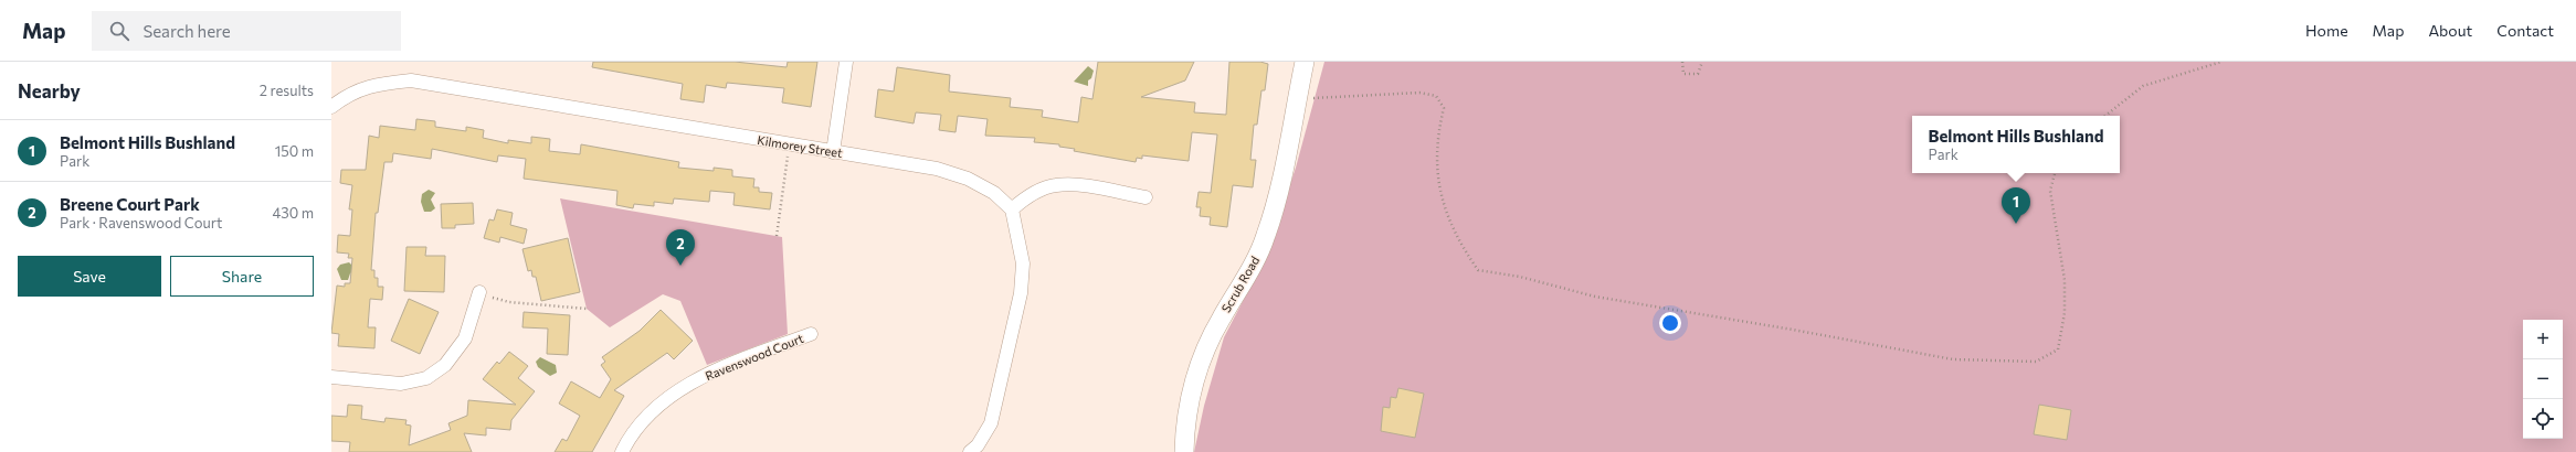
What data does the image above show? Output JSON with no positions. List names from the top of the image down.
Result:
{
  "streets": {
    "main road": ["Scrub Road"],
    "street": ["Kilmorey Street", "Ravenswood Court"]
  },
  "page": {
    "header": "Map",
    "search": "Search here",
    "nav": [
      "Home",
      "Map",
      "About",
      "Contact"
    ],
    "heading": ["Nearby", "2 results"],
    "popup": ["Belmont Hills Bushland", "Park"],
    "list": [
      {
        "mark": "1",
        "name": "Belmont Hills Bushland",
        "note": "Park",
        "value": "150 m"
      },
      {
        "mark": "2",
        "name": "Breene Court Park",
        "note": "Park · Ravenswood Court",
        "value": "430 m"
      }
    ],
    "pins": ["1", "2"],
    "buttons": ["Save", "Share"],
    "map_buttons": ["+", "−"]
  }
}
